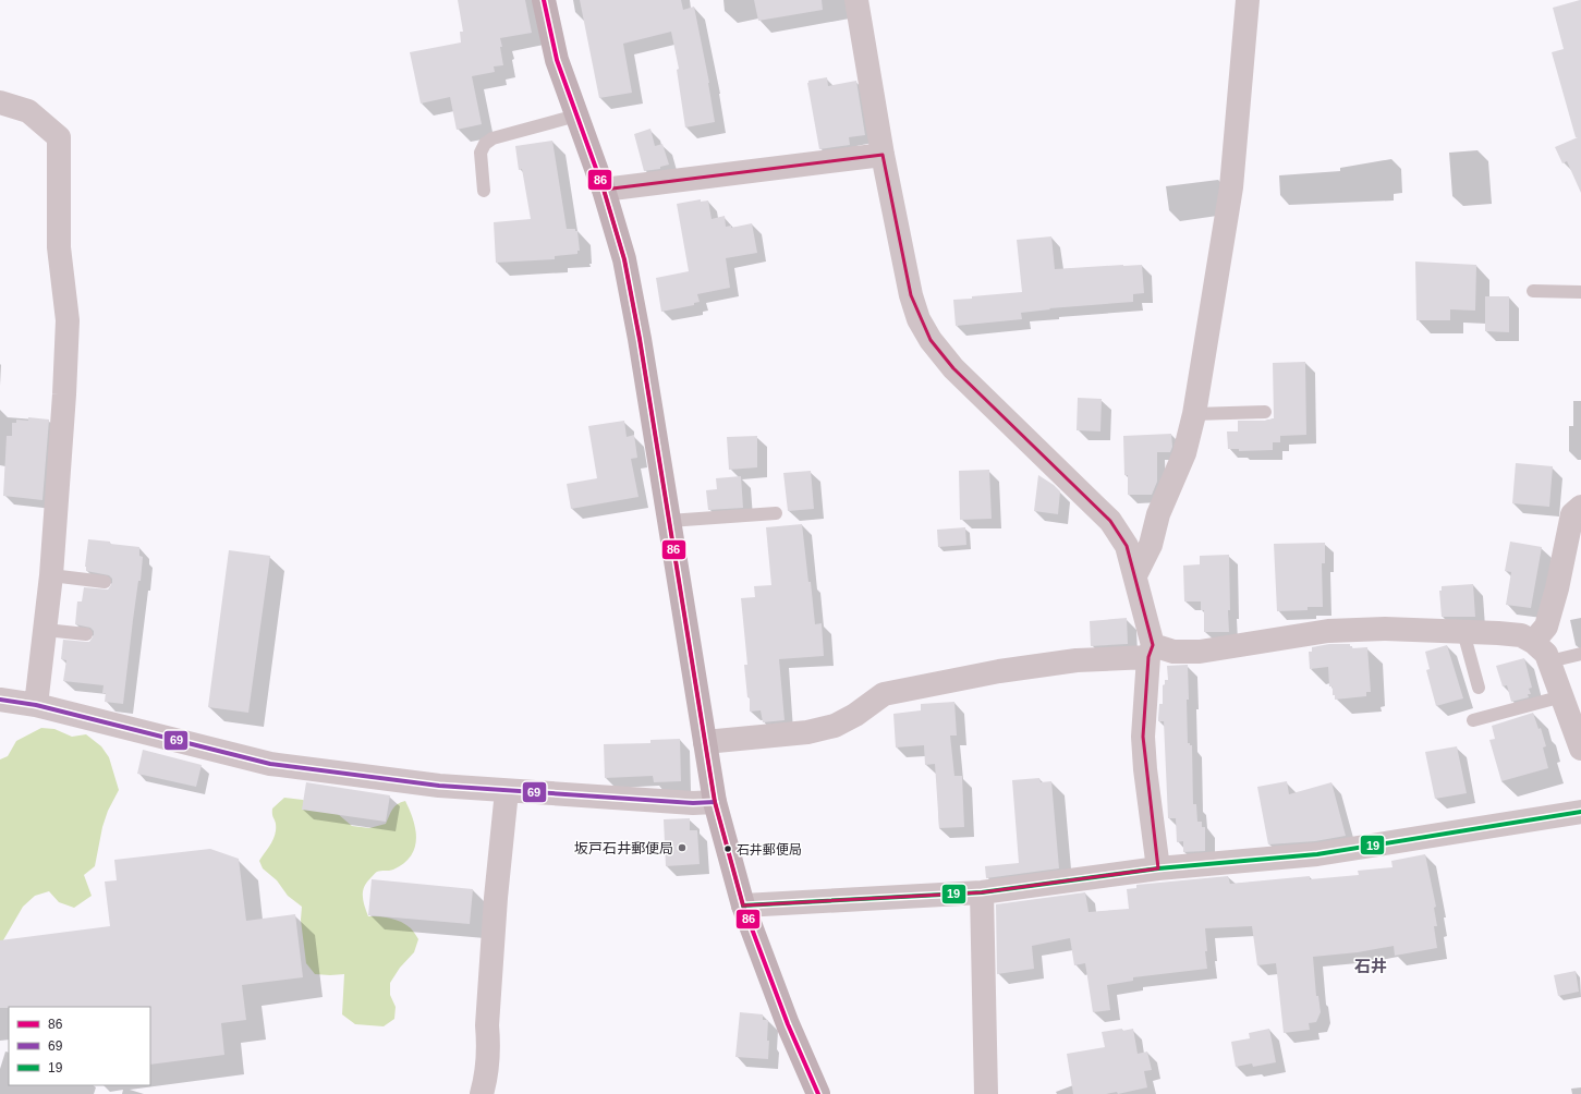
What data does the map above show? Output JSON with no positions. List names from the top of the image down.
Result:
{
  "districts": ["石井"],
  "places": ["坂戸石井郵便局", "石井郵便局"],
  "lines": ["transit line 86", "transit line 69", "transit line 19"],
  "legend": ["86", "69", "19"]
}
